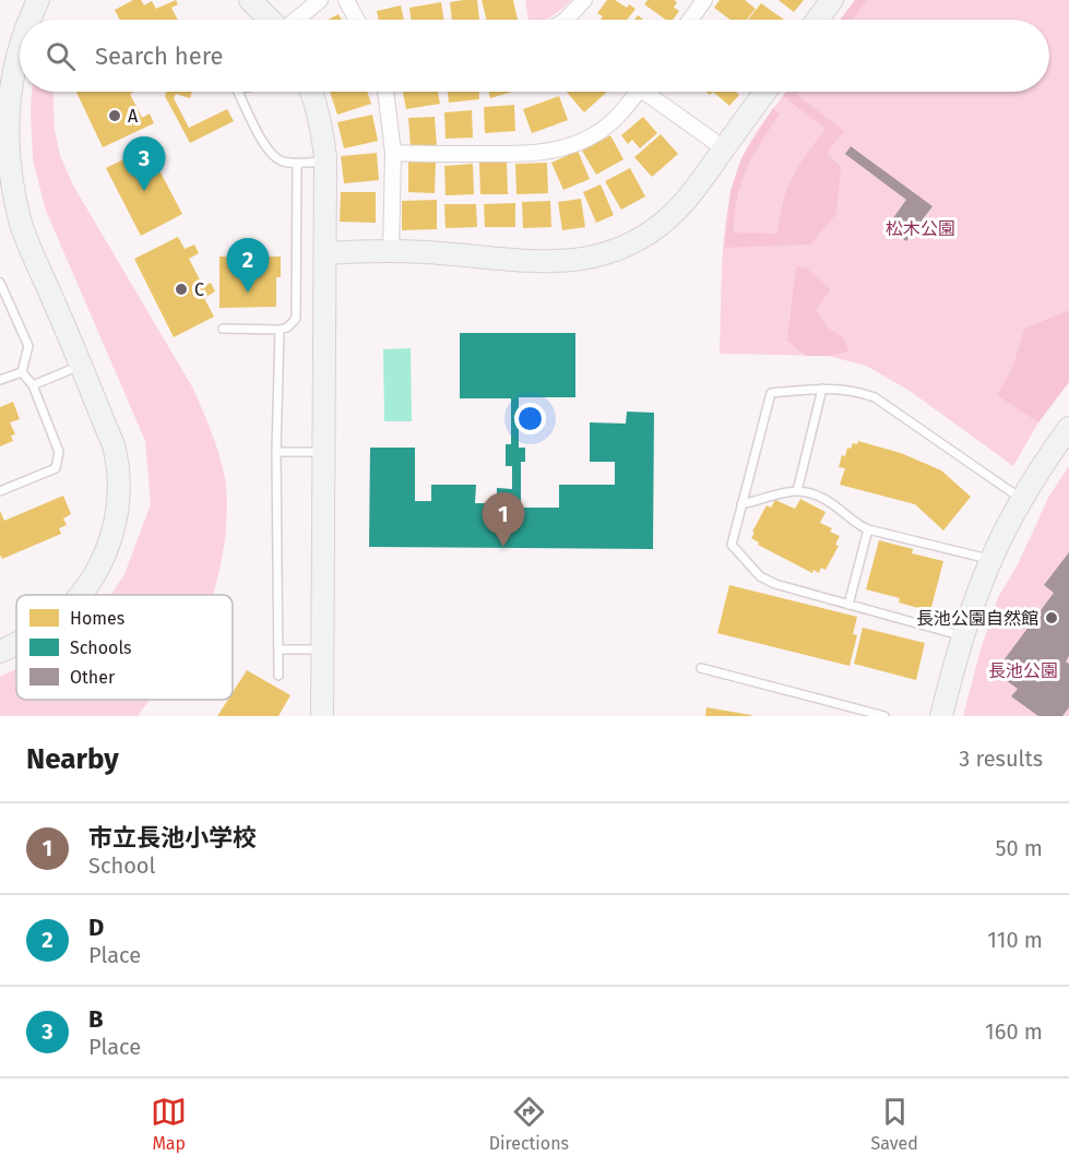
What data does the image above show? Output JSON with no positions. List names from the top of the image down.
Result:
{
  "parks": ["松木公園", "長池公園"],
  "places": ["A", "C", "長池公園自然館"],
  "legend": ["Homes", "Schools", "Other"],
  "page": {
    "search": "Search here",
    "pins": ["3", "2", "1"],
    "heading": ["Nearby", "3 results"],
    "list": [
      {
        "mark": "1",
        "name": "市立長池小学校",
        "note": "School",
        "value": "50 m"
      },
      {
        "mark": "2",
        "name": "D",
        "note": "Place",
        "value": "110 m"
      },
      {
        "mark": "3",
        "name": "B",
        "note": "Place",
        "value": "160 m"
      }
    ],
    "nav": ["Map", "Directions", "Saved"]
  }
}
